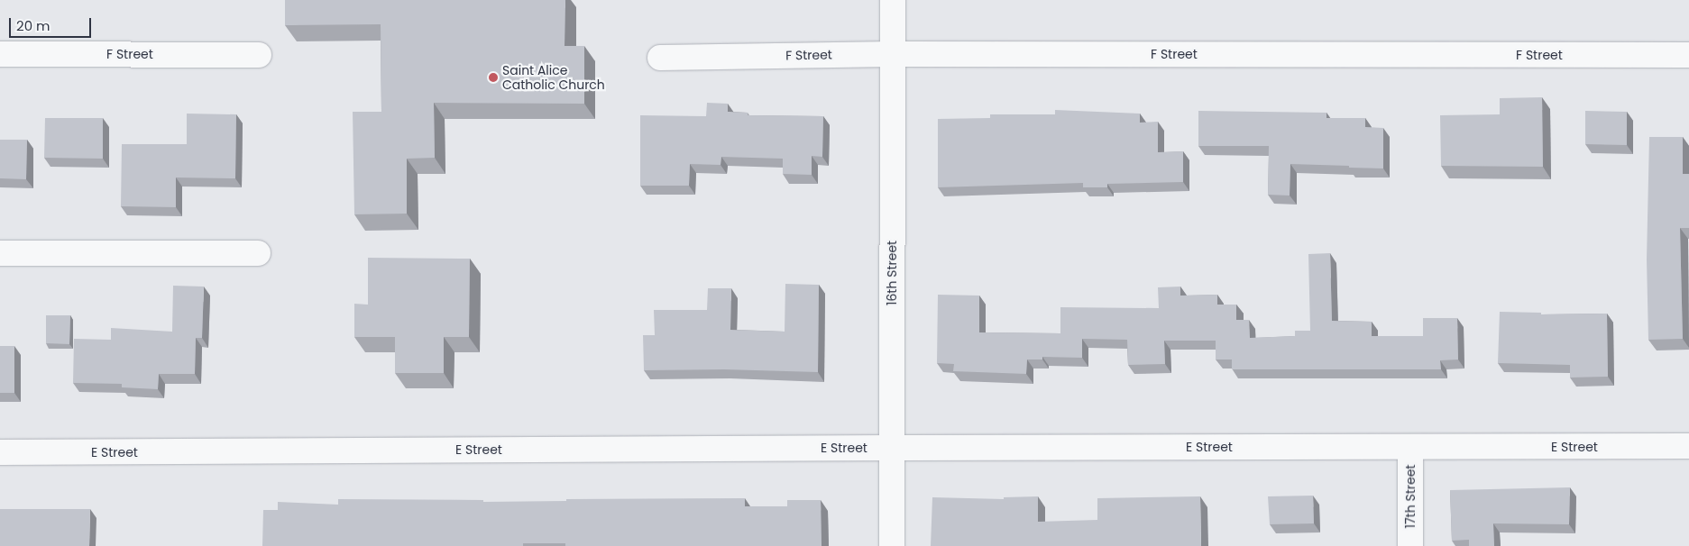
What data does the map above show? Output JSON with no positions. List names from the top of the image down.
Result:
{
  "streets": {
    "street": [
      "F Street",
      "16th Street",
      "E Street",
      "17th Street"
    ]
  },
  "crossings": [
    ["F Street", "16th Street"],
    ["16th Street", "E Street"],
    ["E Street", "17th Street"]
  ],
  "places": ["Saint Alice Catholic Church"],
  "scale_bar": "20 m"
}
